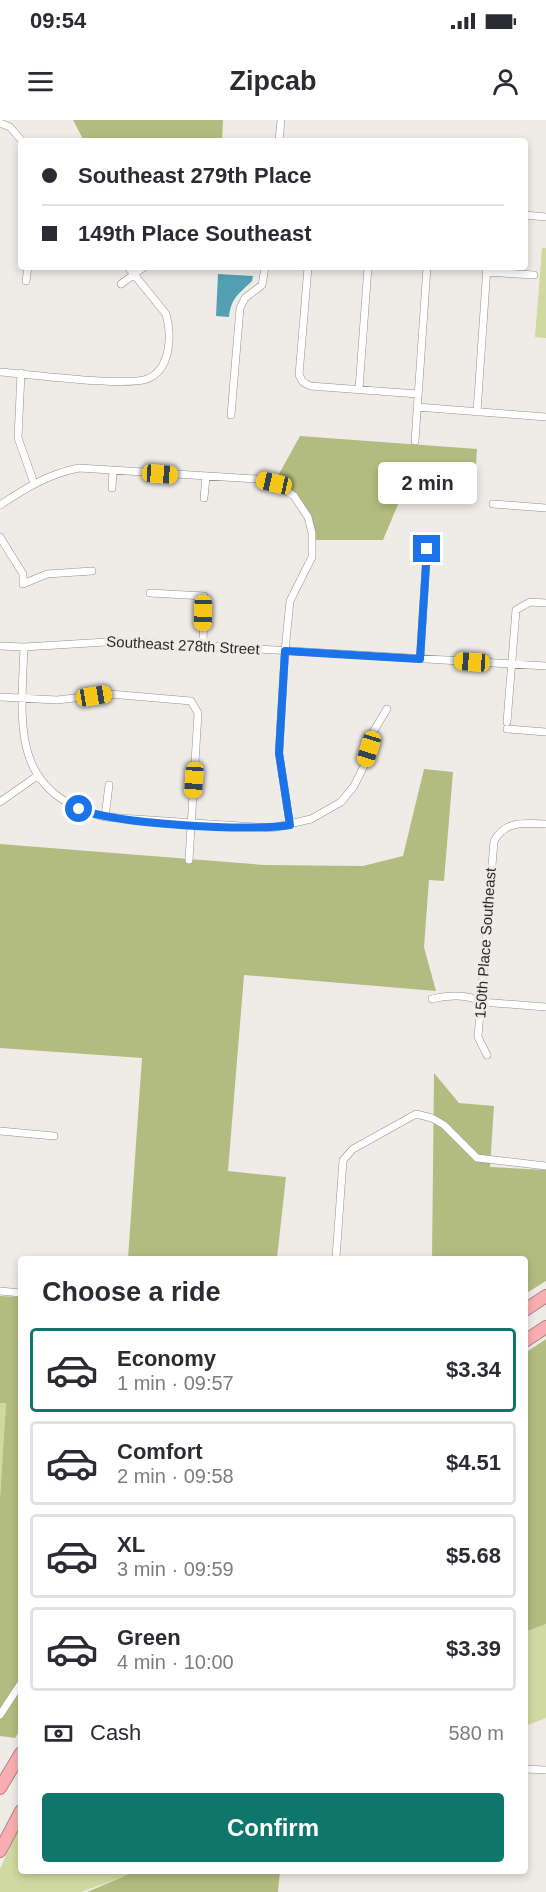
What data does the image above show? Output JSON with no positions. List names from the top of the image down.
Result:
{
  "streets": {
    "street": ["Southeast 278th Street", "150th Place Southeast"]
  },
  "page": {
    "status": "09:54",
    "header": "Zipcab",
    "banner": ["Southeast 279th Place", "149th Place Southeast"],
    "bubble": "2 min",
    "heading": "Choose a ride",
    "list": [
      {
        "name": "Economy",
        "note": "1 min · 09:57",
        "value": "$3.34"
      },
      {
        "name": "Comfort",
        "note": "2 min · 09:58",
        "value": "$4.51"
      },
      {
        "name": "XL",
        "note": "3 min · 09:59",
        "value": "$5.68"
      },
      {
        "name": "Green",
        "note": "4 min · 10:00",
        "value": "$3.39"
      }
    ],
    "pay": ["Cash", "580 m"],
    "buttons": "Confirm"
  }
}
